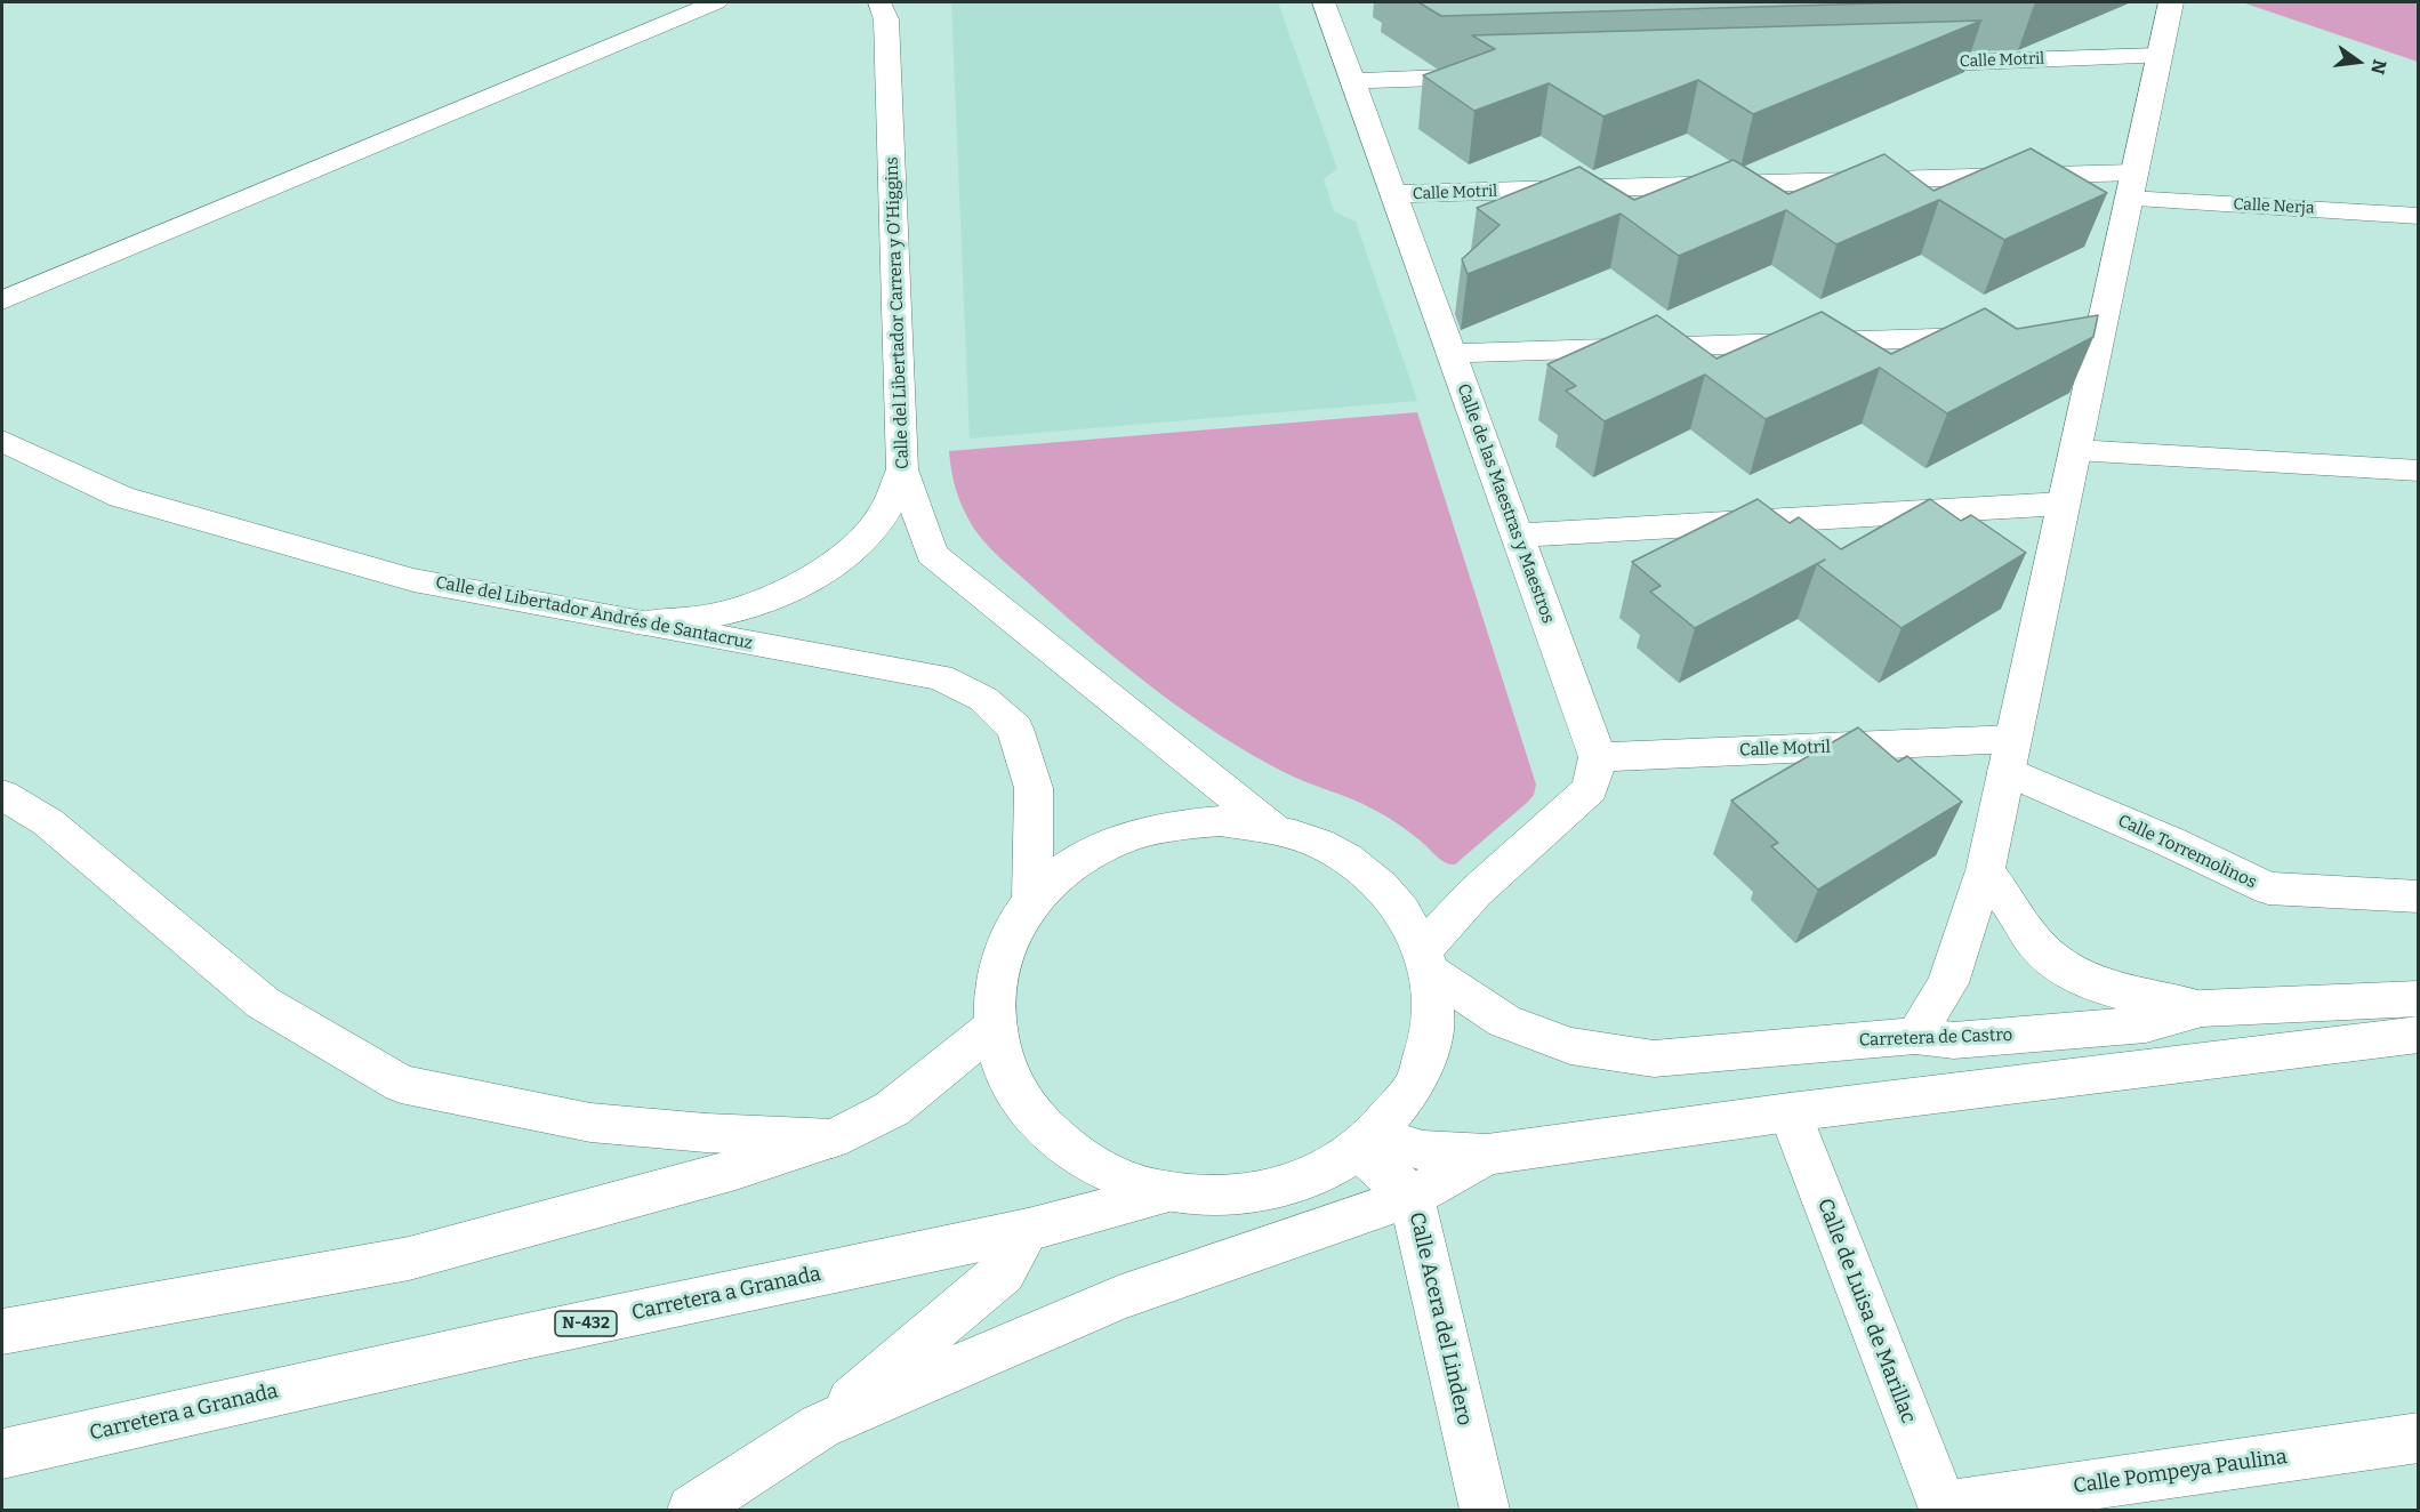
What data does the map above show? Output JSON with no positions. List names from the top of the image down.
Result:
{
  "streets": {
    "main road": [
      "Calle Motril",
      "Calle Nerja",
      "Calle del Libertador Carrera y O'Higgins",
      "Calle de las Maestras y Maestros",
      "Calle del Libertador Andrés de Santacruz",
      "Calle Torremolinos",
      "Carretera de Castro",
      "Carretera a Granada",
      "Calle de Luisa de Marillac",
      "Calle Acera del Lindero",
      "N-432",
      "Calle Pompeya Paulina"
    ]
  },
  "crossings": [
    ["Calle Motril", "Calle Nerja"],
    ["Calle Motril", "Calle de las Maestras y Maestros"],
    ["Calle Motril", "Calle Torremolinos"],
    ["Calle de Luisa de Marillac", "Calle Pompeya Paulina"]
  ],
  "north": "right"
}
